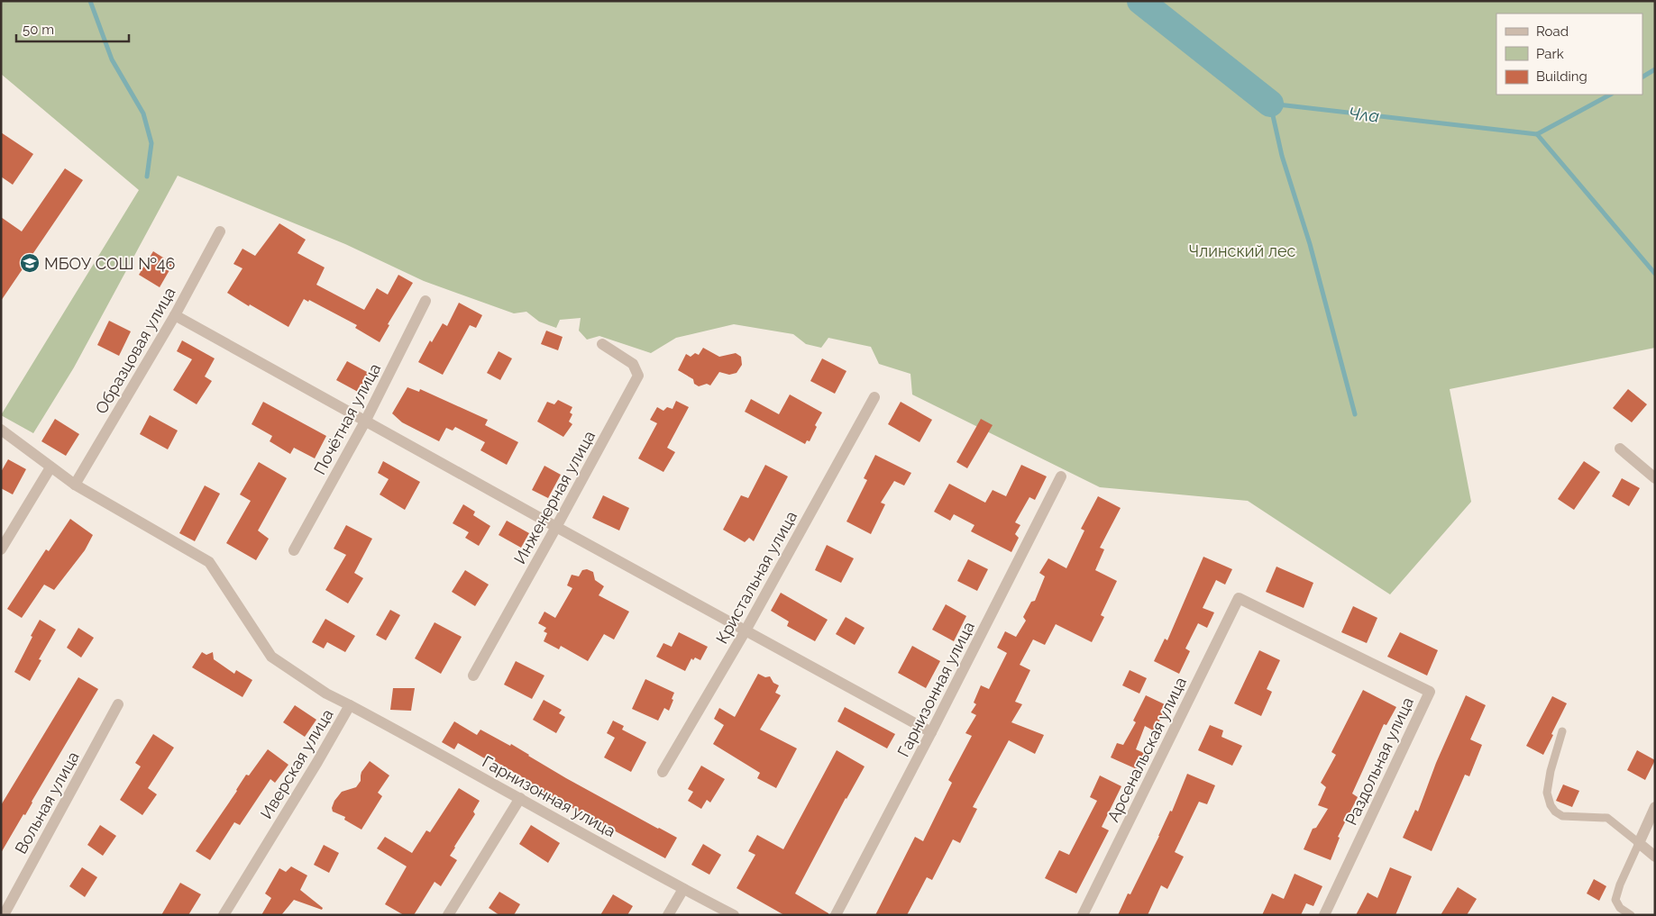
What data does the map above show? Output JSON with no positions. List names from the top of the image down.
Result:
{
  "streets": {
    "street": [
      "Образцовая улица",
      "Почётная улица",
      "Инженерная улица",
      "Кристальная улица",
      "Гарнизонная улица",
      "Арсенальская улица",
      "Раздольная улица",
      "Иверская улица",
      "Вольная улица"
    ]
  },
  "crossings": [
    ["Образцовая улица", "Иверская улица"],
    ["Гарнизонная улица", "Иверская улица"],
    ["Арсенальская улица", "Раздольная улица"]
  ],
  "water": ["Чла"],
  "parks": ["Члинский лес"],
  "places": {
    "school or university": ["МБОУ СОШ №46"]
  },
  "legend": ["Road", "Park", "Building"],
  "scale_bar": "50 m"
}
